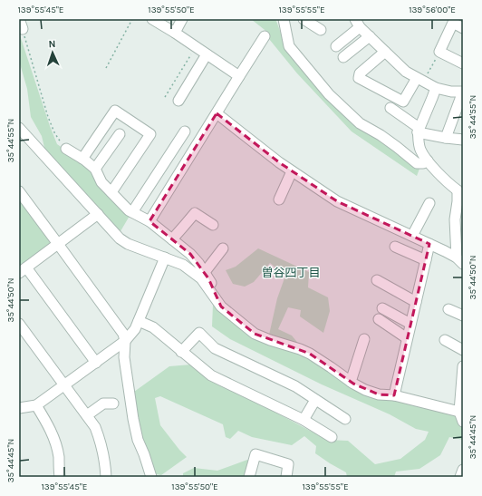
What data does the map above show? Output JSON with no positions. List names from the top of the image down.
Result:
{
  "districts": ["曽谷四丁目"],
  "north": "top",
  "coordinates": [
    "139°55'45\"E",
    "139°55'50\"E",
    "139°55'55\"E",
    "139°56'00\"E",
    "35°44'55\"N",
    "35°44'50\"N",
    "35°44'45\"N"
  ]
}
